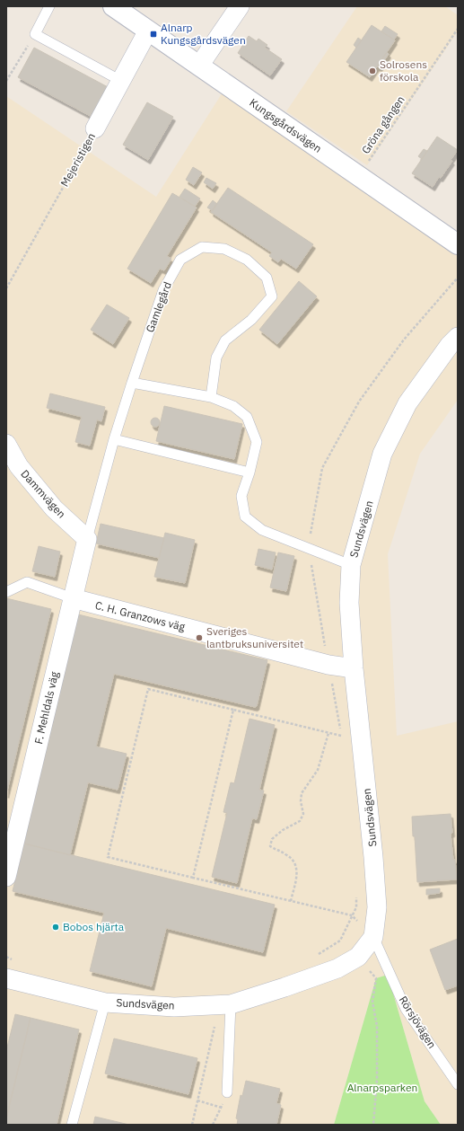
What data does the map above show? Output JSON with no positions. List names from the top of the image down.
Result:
{
  "streets": {
    "street": [
      "Kungsgårdsvägen",
      "Mejeristigen",
      "Dammvägen",
      "Sundsvägen",
      "C. H. Granzows väg",
      "F. Mehldals väg"
    ],
    "lane": ["Gamlegård", "Rörsjövägen"],
    "path": ["Gröna gången"]
  },
  "crossings": [
    ["Gröna gången", "Kungsgårdsvägen"],
    ["Kungsgårdsvägen", "Mejeristigen"],
    ["Gamlegård", "Dammvägen"],
    ["Gamlegård", "F. Mehldals väg"],
    ["Dammvägen", "F. Mehldals väg"],
    ["Sundsvägen", "C. H. Granzows väg"],
    ["Sundsvägen", "Rörsjövägen"],
    ["C. H. Granzows väg", "F. Mehldals väg"]
  ],
  "parks": ["Alnarpsparken"],
  "places": {
    "transit": ["Alnarp Kungsgårdsvägen"],
    "other": ["Solrosens förskola", "Sveriges lantbruksuniversitet", "Bobos hjärta"]
  }
}
